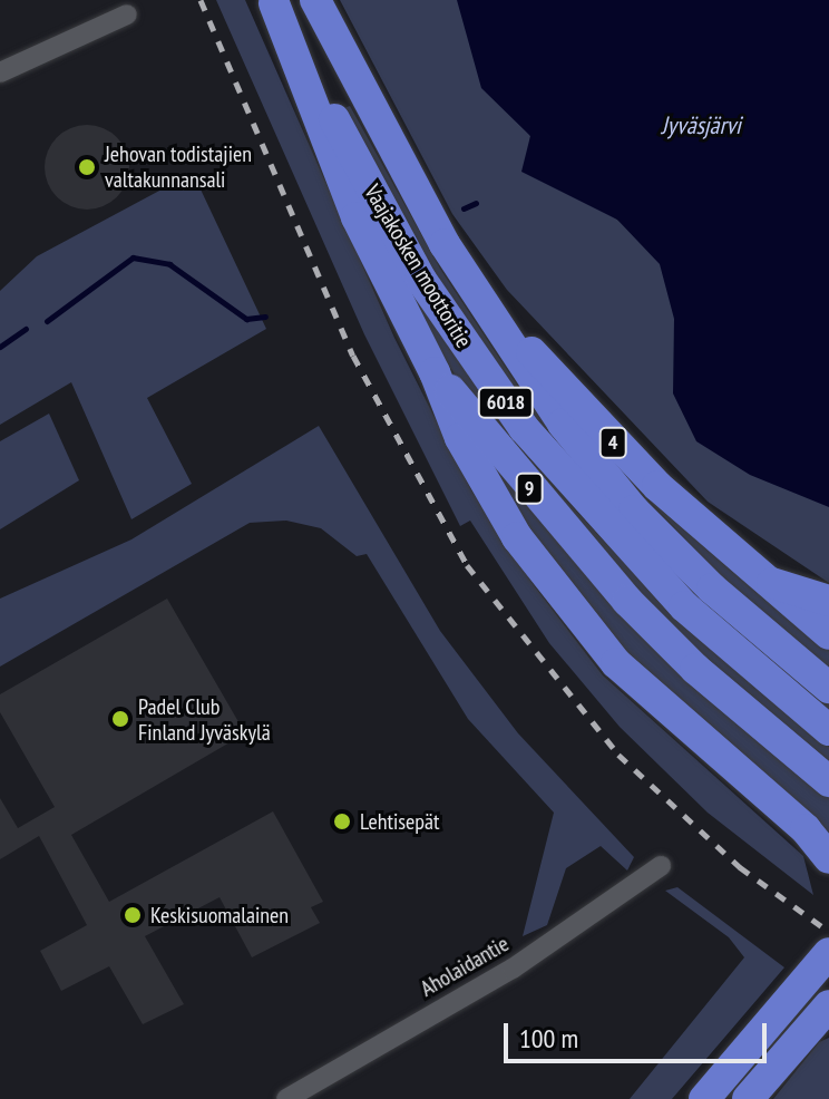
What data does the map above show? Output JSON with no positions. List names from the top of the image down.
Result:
{
  "streets": {
    "highway": [
      "Vaajakosken moottoritie",
      "6018",
      "4",
      "9"
    ],
    "street": ["Aholaidantie"]
  },
  "crossings": [
    ["Vaajakosken moottoritie", "4"]
  ],
  "water": ["Jyväsjärvi"],
  "places": [
    "Jehovan todistajien valtakunnansali",
    "Padel Club Finland Jyväskylä",
    "Lehtisepät",
    "Keskisuomalainen"
  ],
  "scale_bar": "100 m"
}
